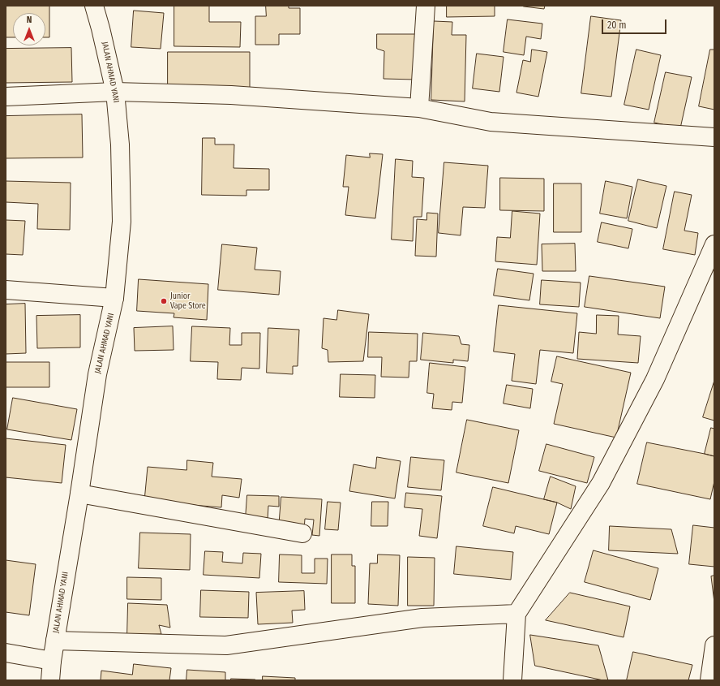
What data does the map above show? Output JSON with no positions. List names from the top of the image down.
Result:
{
  "streets": {
    "street": ["JALAN AHMAD YANI"]
  },
  "places": ["Junior Vape Store"],
  "scale_bar": "20 m",
  "north": "top"
}
